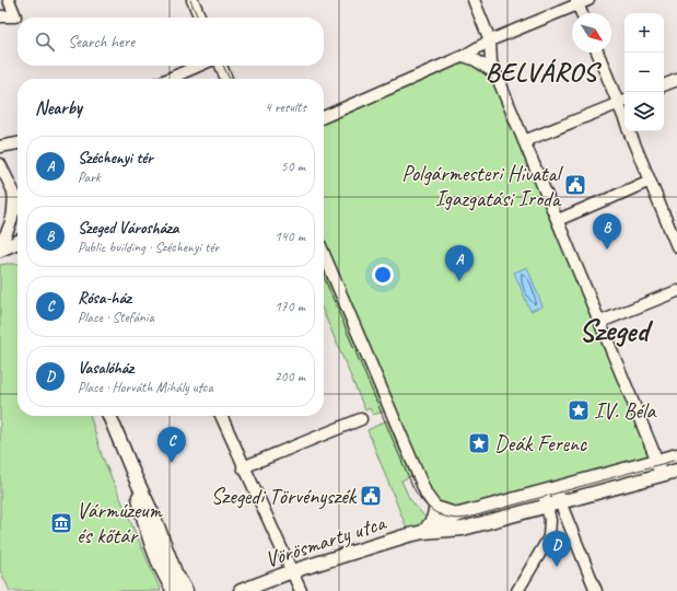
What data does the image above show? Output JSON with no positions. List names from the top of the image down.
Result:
{
  "streets": {
    "street": ["Vörösmarty utca"]
  },
  "districts": ["BELVÁROS", "Szeged"],
  "places": {
    "public building": ["Polgármesteri Hivatal Igazgatási Iroda", "Szegedi Törvényszék"],
    "place": ["IV. Béla", "Deák Ferenc"],
    "museum": ["Vármúzeum és kőtár"]
  },
  "north": "bottom right",
  "page": {
    "map_buttons": ["+", "−"],
    "search": "Search here",
    "heading": ["Nearby", "4 results"],
    "list": [
      {
        "mark": "A",
        "name": "Széchenyi tér",
        "note": "Park",
        "value": "50 m"
      },
      {
        "mark": "B",
        "name": "Szeged Városháza",
        "note": "Public building · Széchenyi tér",
        "value": "140 m"
      },
      {
        "mark": "C",
        "name": "Rósa-ház",
        "note": "Place · Stefánia",
        "value": "170 m"
      },
      {
        "mark": "D",
        "name": "Vasalóház",
        "note": "Place · Horváth Mihály utca",
        "value": "200 m"
      }
    ],
    "pins": [
      "B",
      "A",
      "C",
      "D"
    ]
  }
}
